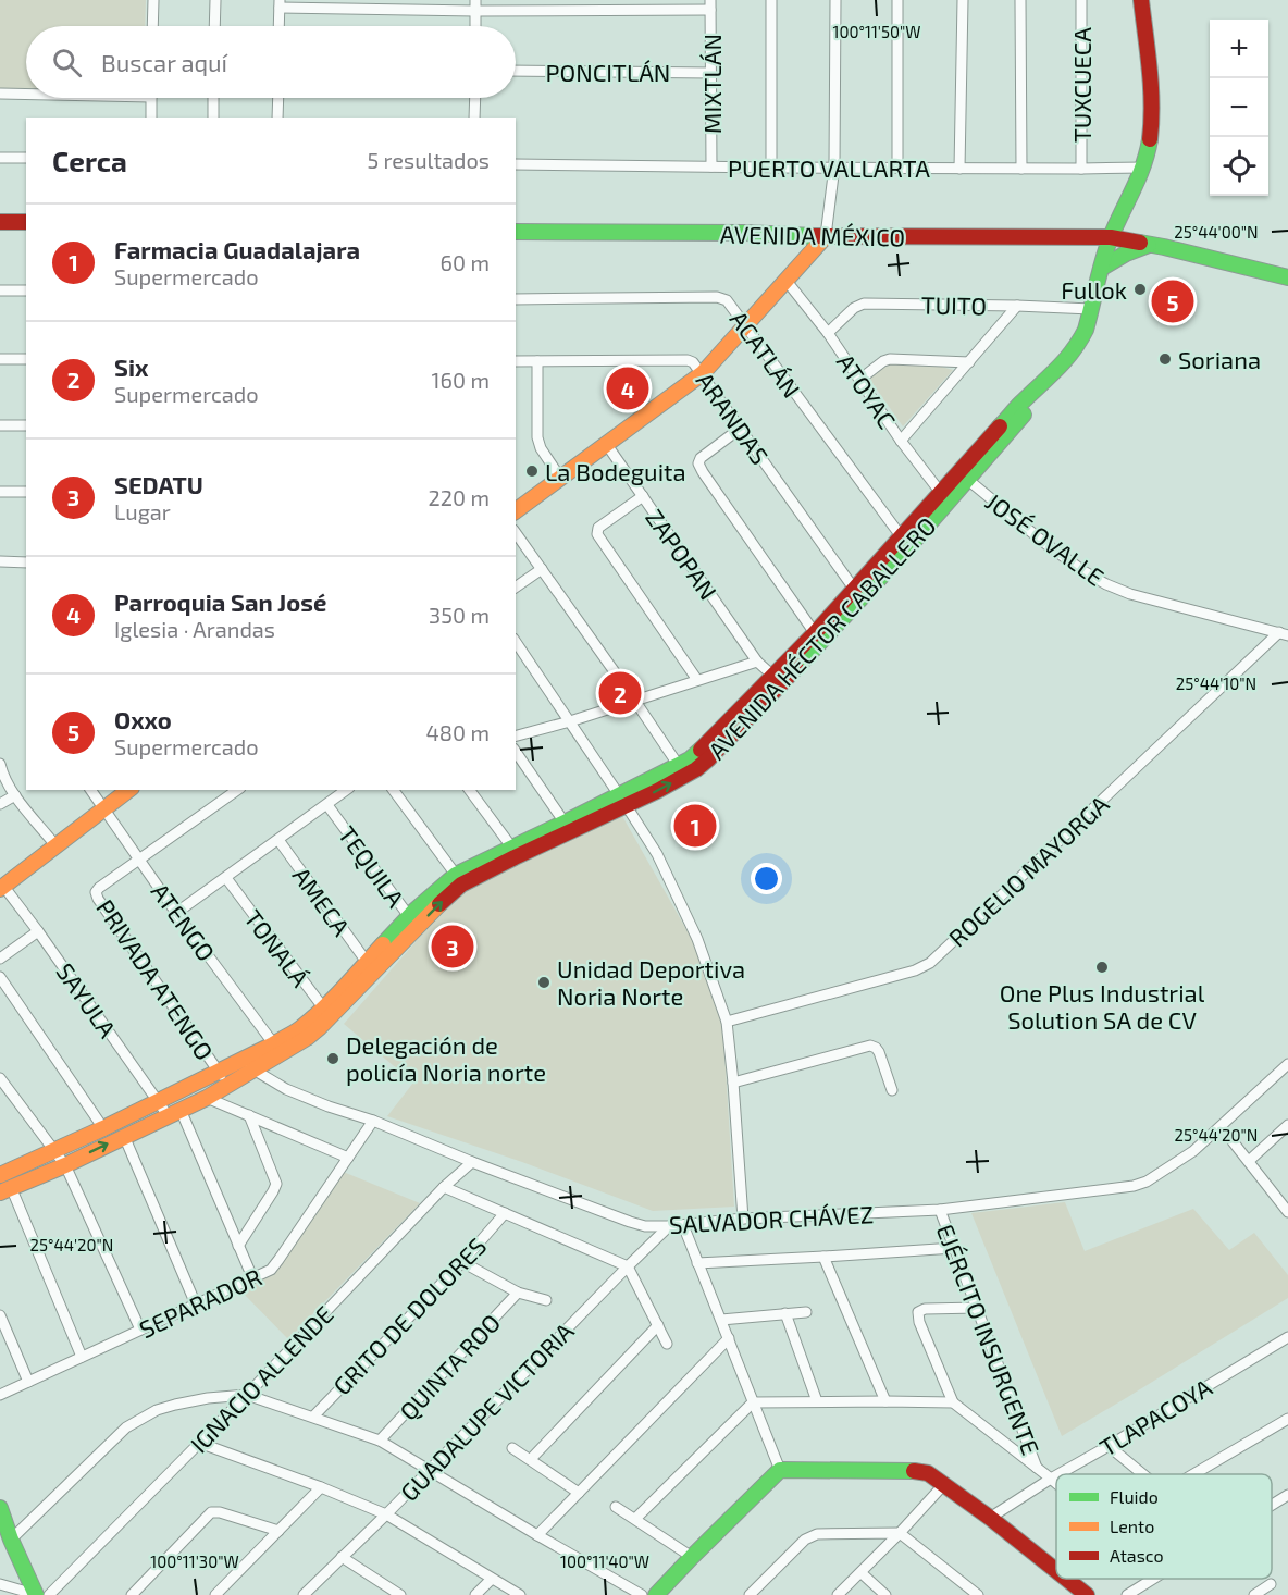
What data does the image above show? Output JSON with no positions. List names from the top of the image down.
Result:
{
  "streets": {
    "main road": ["AVENIDA MÉXICO", "AVENIDA HÉCTOR CABALLERO"],
    "street": [
      "PONCITLÁN",
      "MIXTLÁN",
      "TUXCUECA",
      "PUERTO VALLARTA",
      "TUITO",
      "ACATLÁN",
      "ATOYAC",
      "ARANDAS",
      "JOSÉ OVALLE",
      "ZAPOPAN",
      "TEQUILA",
      "ROGELIO MAYORGA",
      "AMECA",
      "ATENGO",
      "TONALÁ",
      "PRIVADA ATENGO",
      "SAYULA",
      "SALVADOR CHÁVEZ",
      "SEPARADOR",
      "GRITO DE DOLORES",
      "EJÉRCITO INSURGENTE",
      "QUINTA ROO",
      "IGNACIO ALLENDE",
      "GUADALUPE VICTORIA",
      "TLAPACOYA"
    ]
  },
  "crossings": [
    ["PONCITLÁN", "MIXTLÁN"],
    ["MIXTLÁN", "PUERTO VALLARTA"],
    ["TUXCUECA", "PUERTO VALLARTA"],
    ["PUERTO VALLARTA", "AVENIDA HÉCTOR CABALLERO"],
    ["AVENIDA MÉXICO", "AVENIDA HÉCTOR CABALLERO"],
    ["TUITO", "ATOYAC"],
    ["TUITO", "AVENIDA HÉCTOR CABALLERO"],
    ["ACATLÁN", "AVENIDA HÉCTOR CABALLERO"],
    ["ATOYAC", "AVENIDA HÉCTOR CABALLERO"],
    ["ARANDAS", "AVENIDA HÉCTOR CABALLERO"],
    ["JOSÉ OVALLE", "AVENIDA HÉCTOR CABALLERO"],
    ["JOSÉ OVALLE", "ROGELIO MAYORGA"],
    ["ZAPOPAN", "AVENIDA HÉCTOR CABALLERO"],
    ["AVENIDA HÉCTOR CABALLERO", "TEQUILA"],
    ["AVENIDA HÉCTOR CABALLERO", "AMECA"],
    ["AVENIDA HÉCTOR CABALLERO", "ATENGO"],
    ["AVENIDA HÉCTOR CABALLERO", "TONALÁ"],
    ["AVENIDA HÉCTOR CABALLERO", "PRIVADA ATENGO"],
    ["AVENIDA HÉCTOR CABALLERO", "SAYULA"],
    ["AVENIDA HÉCTOR CABALLERO", "SALVADOR CHÁVEZ"],
    ["ATENGO", "PRIVADA ATENGO"],
    ["SAYULA", "SEPARADOR"],
    ["SALVADOR CHÁVEZ", "SEPARADOR"],
    ["SALVADOR CHÁVEZ", "EJÉRCITO INSURGENTE"],
    ["SALVADOR CHÁVEZ", "IGNACIO ALLENDE"],
    ["SALVADOR CHÁVEZ", "GUADALUPE VICTORIA"]
  ],
  "places": [
    "Fullok",
    "Soriana",
    "La Bodeguita",
    "One Plus Industrial Solution SA de CV",
    "Unidad Deportiva Noria Norte",
    "Delegación de policía Noria norte"
  ],
  "legend": ["Fluido", "Lento", "Atasco"],
  "page": {
    "map_buttons": ["+", "−"],
    "search": "Buscar aquí",
    "heading": ["Cerca", "5 resultados"],
    "list": [
      {
        "mark": "1",
        "name": "Farmacia Guadalajara",
        "note": "Supermercado",
        "value": "60 m"
      },
      {
        "mark": "2",
        "name": "Six",
        "note": "Supermercado",
        "value": "160 m"
      },
      {
        "mark": "3",
        "name": "SEDATU",
        "note": "Lugar",
        "value": "220 m"
      },
      {
        "mark": "4",
        "name": "Parroquia San José",
        "note": "Iglesia · Arandas",
        "value": "350 m"
      },
      {
        "mark": "5",
        "name": "Oxxo",
        "note": "Supermercado",
        "value": "480 m"
      }
    ],
    "pins": [
      "5",
      "4",
      "2",
      "1",
      "3"
    ]
  },
  "coordinates": [
    "100°11'50\"W",
    "25°44'00\"N",
    "25°44'10\"N",
    "25°44'20\"N",
    "100°11'30\"W",
    "100°11'40\"W"
  ]
}
